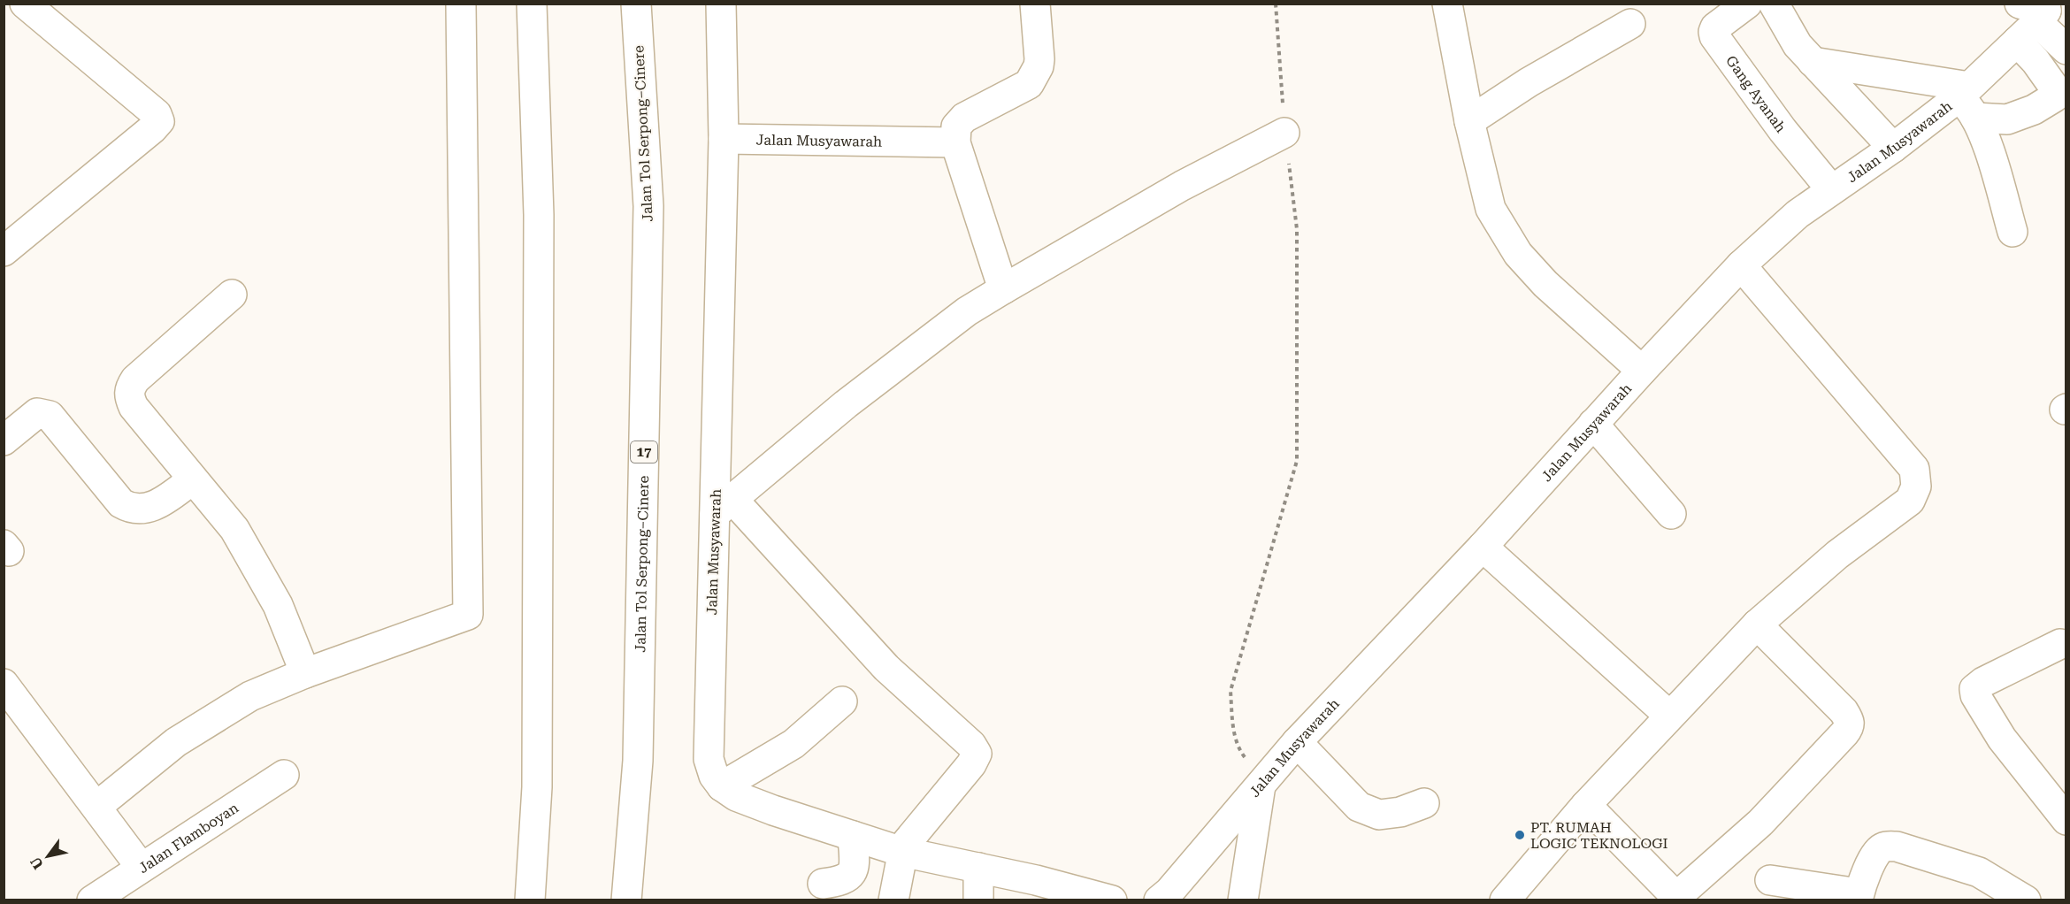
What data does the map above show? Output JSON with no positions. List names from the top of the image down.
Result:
{
  "streets": {
    "main road": [
      "Gang Ayanah",
      "Jalan Tol Serpong–Cinere",
      "Jalan Musyawarah",
      "17",
      "Jalan Flamboyan"
    ]
  },
  "crossings": [
    ["Gang Ayanah", "Jalan Musyawarah"]
  ],
  "places": ["PT. RUMAH LOGIC TEKNOLOGI"],
  "north": "bottom left"
}
